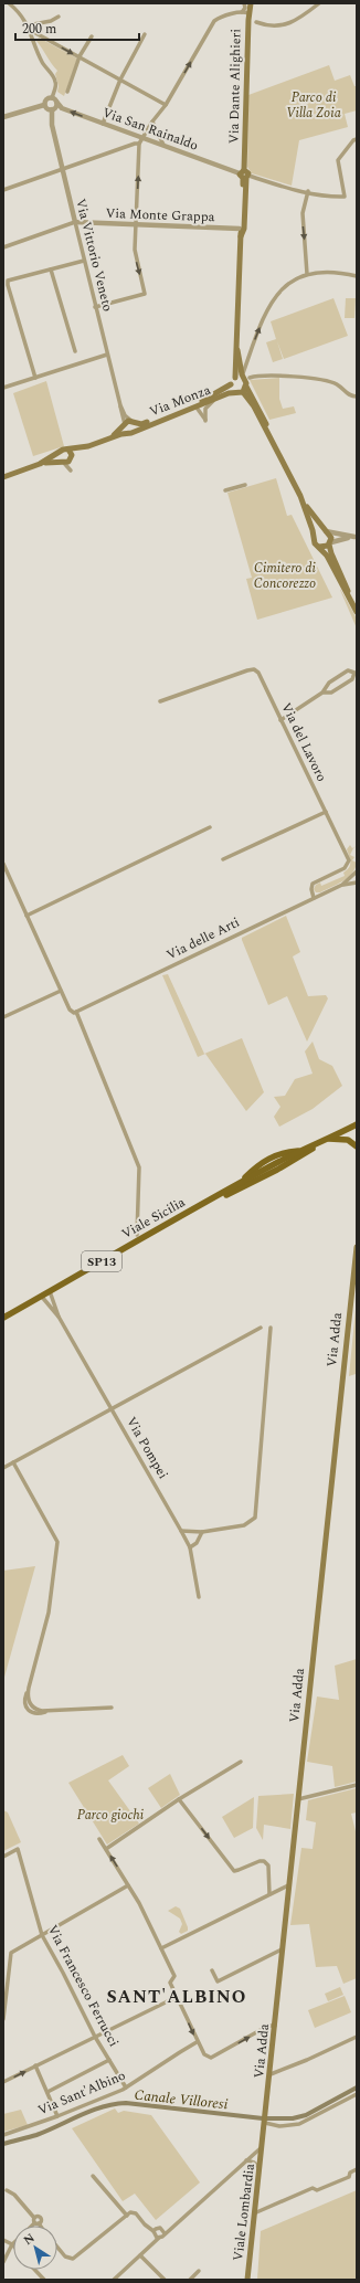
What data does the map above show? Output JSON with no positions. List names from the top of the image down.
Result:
{
  "streets": {
    "main road": [
      "Via Dante Alighieri",
      "Via Monza",
      "Viale Sicilia",
      "SP13",
      "Via Adda",
      "Viale Lombardia"
    ],
    "street": [
      "Via San Rainaldo",
      "Via Monte Grappa",
      "Via Vittorio Veneto",
      "Via del Lavoro",
      "Via delle Arti",
      "Via Pompei",
      "Via Francesco Ferrucci",
      "Via Sant'Albino"
    ]
  },
  "crossings": [
    ["Via Dante Alighieri", "Via San Rainaldo"],
    ["Via Dante Alighieri", "Via Monte Grappa"],
    ["Via Monte Grappa", "Via Vittorio Veneto"],
    ["Via Vittorio Veneto", "Via Monza"],
    ["Via del Lavoro", "Via delle Arti"],
    ["Viale Sicilia", "Via Pompei"],
    ["Via Adda", "Viale Lombardia"],
    ["Via Francesco Ferrucci", "Via Sant'Albino"]
  ],
  "districts": ["SANT'ALBINO"],
  "water": ["Canale Villoresi"],
  "parks": ["Parco di Villa Zoia", "Cimitero di Concorezzo", "Parco giochi"],
  "scale_bar": "200 m",
  "north": "top left"
}
